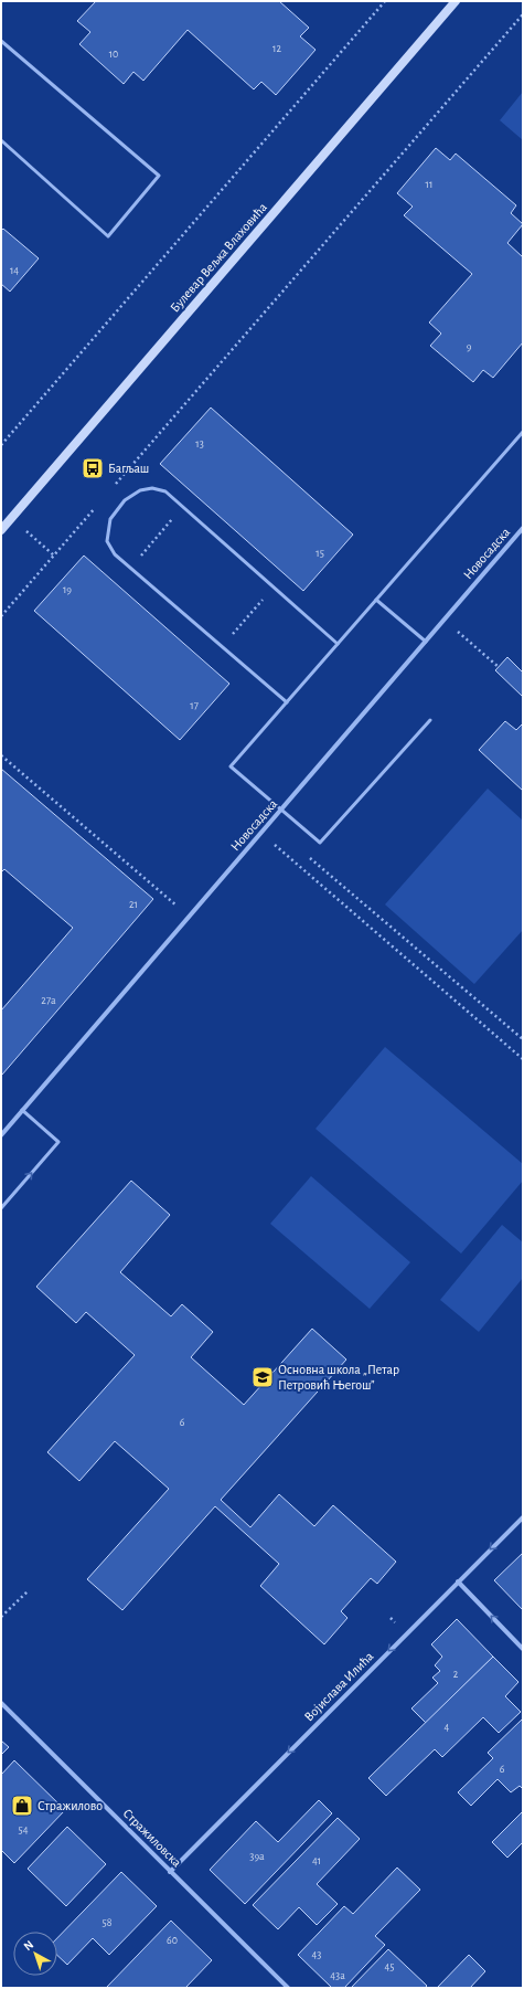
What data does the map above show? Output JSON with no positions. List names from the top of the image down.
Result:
{
  "streets": {
    "main road": ["Булевар Вељка Влаховића"],
    "street": ["Новосадска", "Војислава Илића", "Стражиловска"]
  },
  "crossings": [
    ["Војислава Илића", "Стражиловска"]
  ],
  "one_way": ["Војислава Илића"],
  "places": {
    "bus stop": ["Багљаш"],
    "school or university": ["Основна школа „Петар Петровић Његош”"],
    "shop": ["Стражилово"]
  },
  "house_numbers": [
    "12",
    "10",
    "11",
    "14",
    "9",
    "13",
    "15",
    "19",
    "17",
    "21",
    "27a",
    "6",
    "2",
    "4",
    "6",
    "54",
    "39a",
    "41",
    "58",
    "60",
    "43",
    "45",
    "43a"
  ],
  "north": "top left"
}
